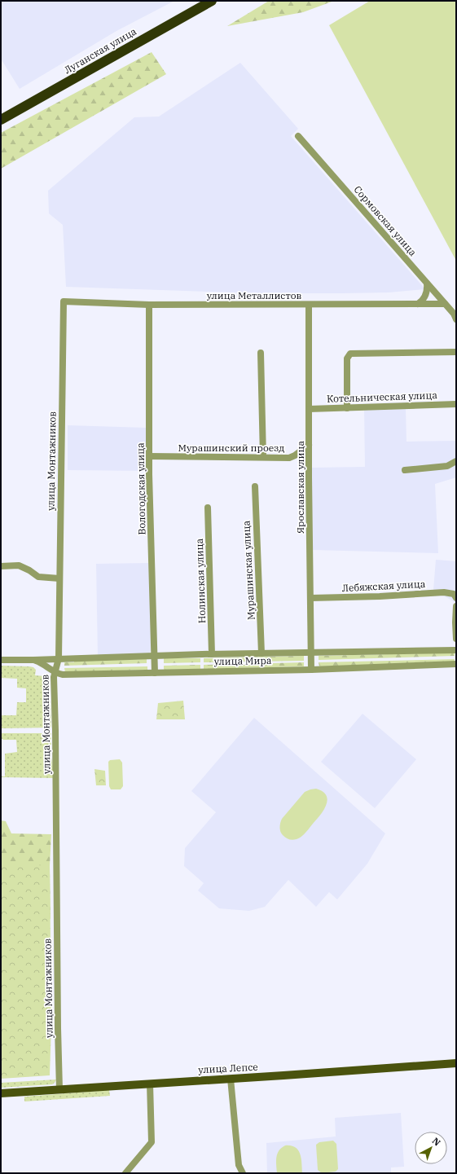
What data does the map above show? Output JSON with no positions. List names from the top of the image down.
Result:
{
  "streets": {
    "highway": ["Луганская улица"],
    "main road": ["улица Лепсе"],
    "street": [
      "Сормовская улица",
      "улица Металлистов",
      "Котельническая улица",
      "Мурашинский проезд",
      "улица Монтажников",
      "Ярославская улица",
      "Вологодская улица",
      "Мурашинская улица",
      "Нолинская улица",
      "Лебяжская улица",
      "улица Мира"
    ]
  },
  "crossings": [
    ["Сормовская улица", "улица Металлистов"],
    ["улица Металлистов", "улица Монтажников"],
    ["улица Металлистов", "Ярославская улица"],
    ["улица Металлистов", "Вологодская улица"],
    ["Котельническая улица", "Ярославская улица"],
    ["Мурашинский проезд", "Ярославская улица"],
    ["Мурашинский проезд", "Вологодская улица"],
    ["улица Монтажников", "улица Мира"],
    ["улица Монтажников", "улица Лепсе"],
    ["Ярославская улица", "Лебяжская улица"],
    ["Ярославская улица", "улица Мира"],
    ["Вологодская улица", "улица Мира"],
    ["Мурашинская улица", "улица Мира"],
    ["Нолинская улица", "улица Мира"]
  ],
  "north": "top right"
}
